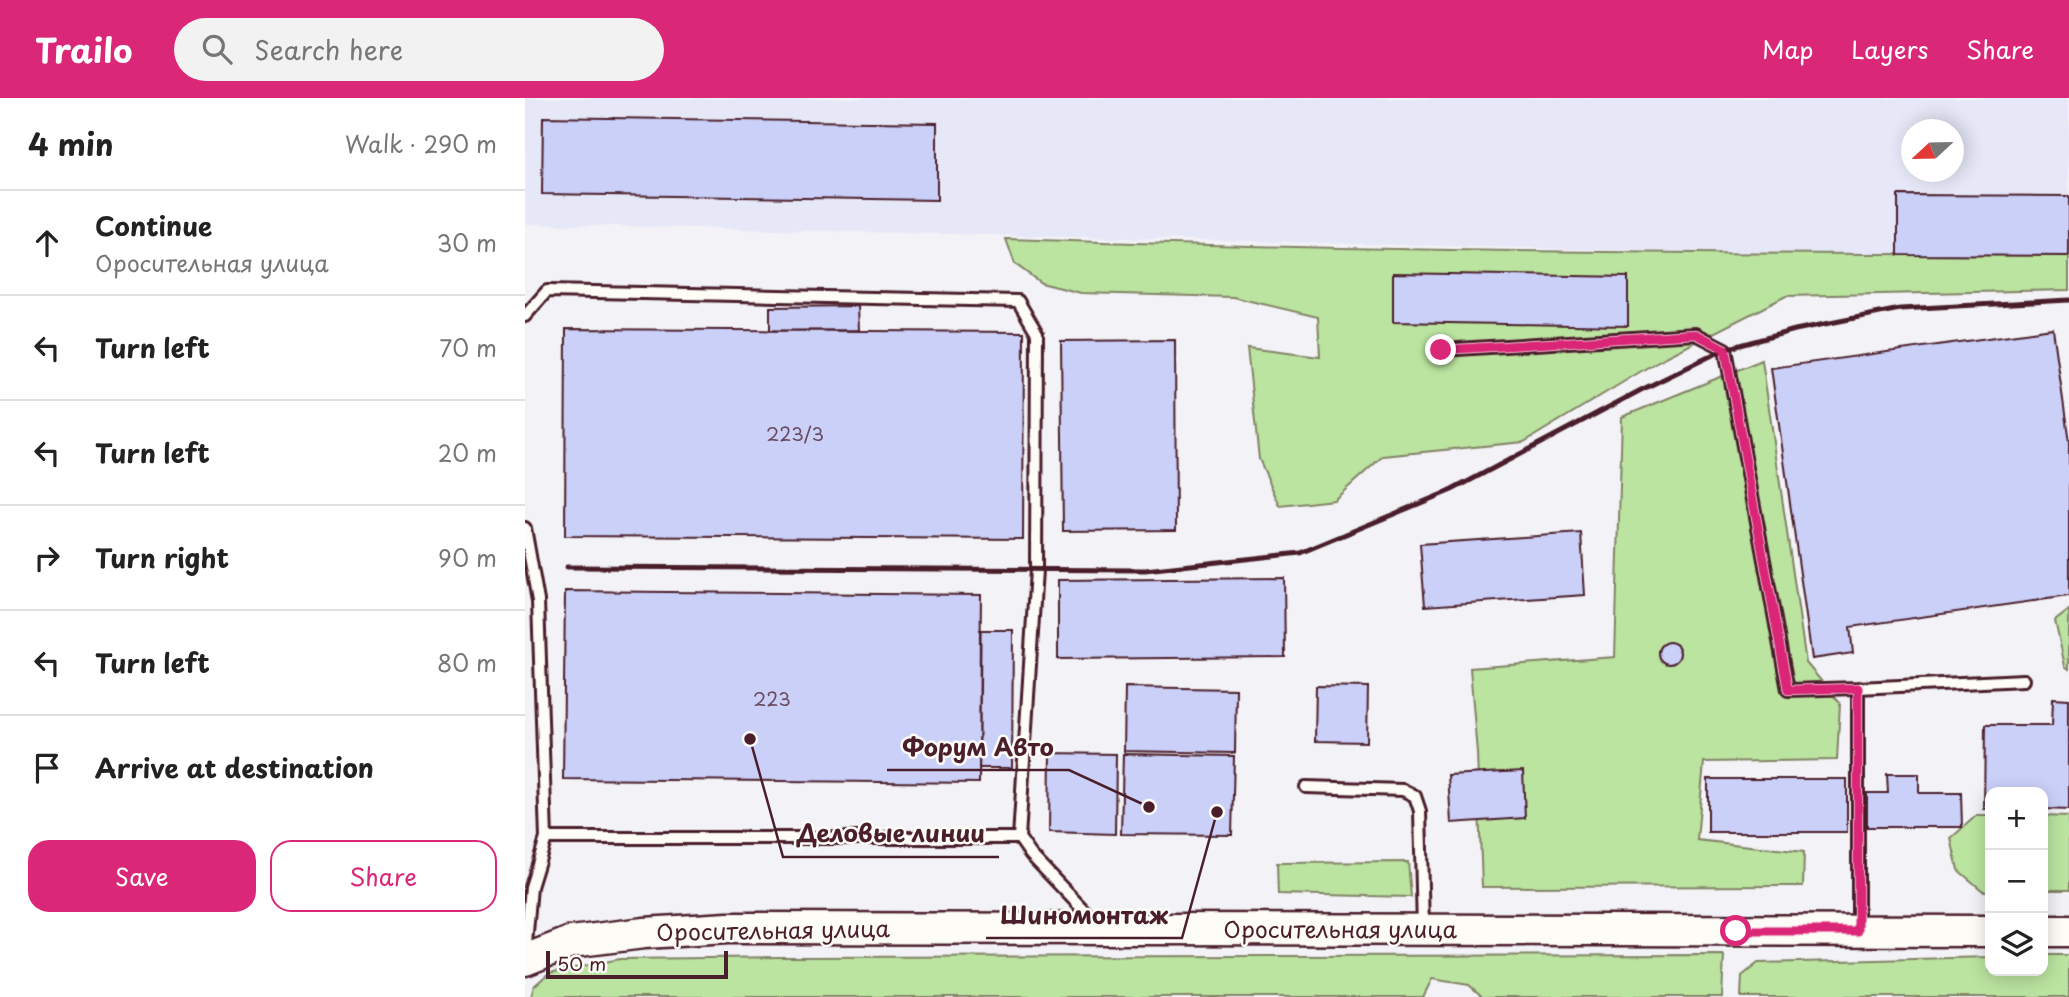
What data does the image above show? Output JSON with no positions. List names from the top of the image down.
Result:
{
  "streets": {
    "main road": ["Оросительная улица"]
  },
  "places": ["Деловые линии", "Форум Авто", "Шиномонтаж"],
  "house_numbers": ["223/3", "223"],
  "scale_bar": "50 m",
  "north": "left",
  "page": {
    "header": "Trailo",
    "search": "Search here",
    "nav": ["Map", "Layers", "Share"],
    "heading": ["4 min", "Walk · 290 m"],
    "list": [
      ["Continue", "Оросительная улица", "30 m"],
      ["Turn left", "70 m"],
      ["Turn left", "20 m"],
      ["Turn right", "90 m"],
      ["Turn left", "80 m"],
      "Arrive at destination"
    ],
    "map_buttons": ["+", "−"],
    "buttons": ["Save", "Share"],
    "scale": "50 m"
  }
}
